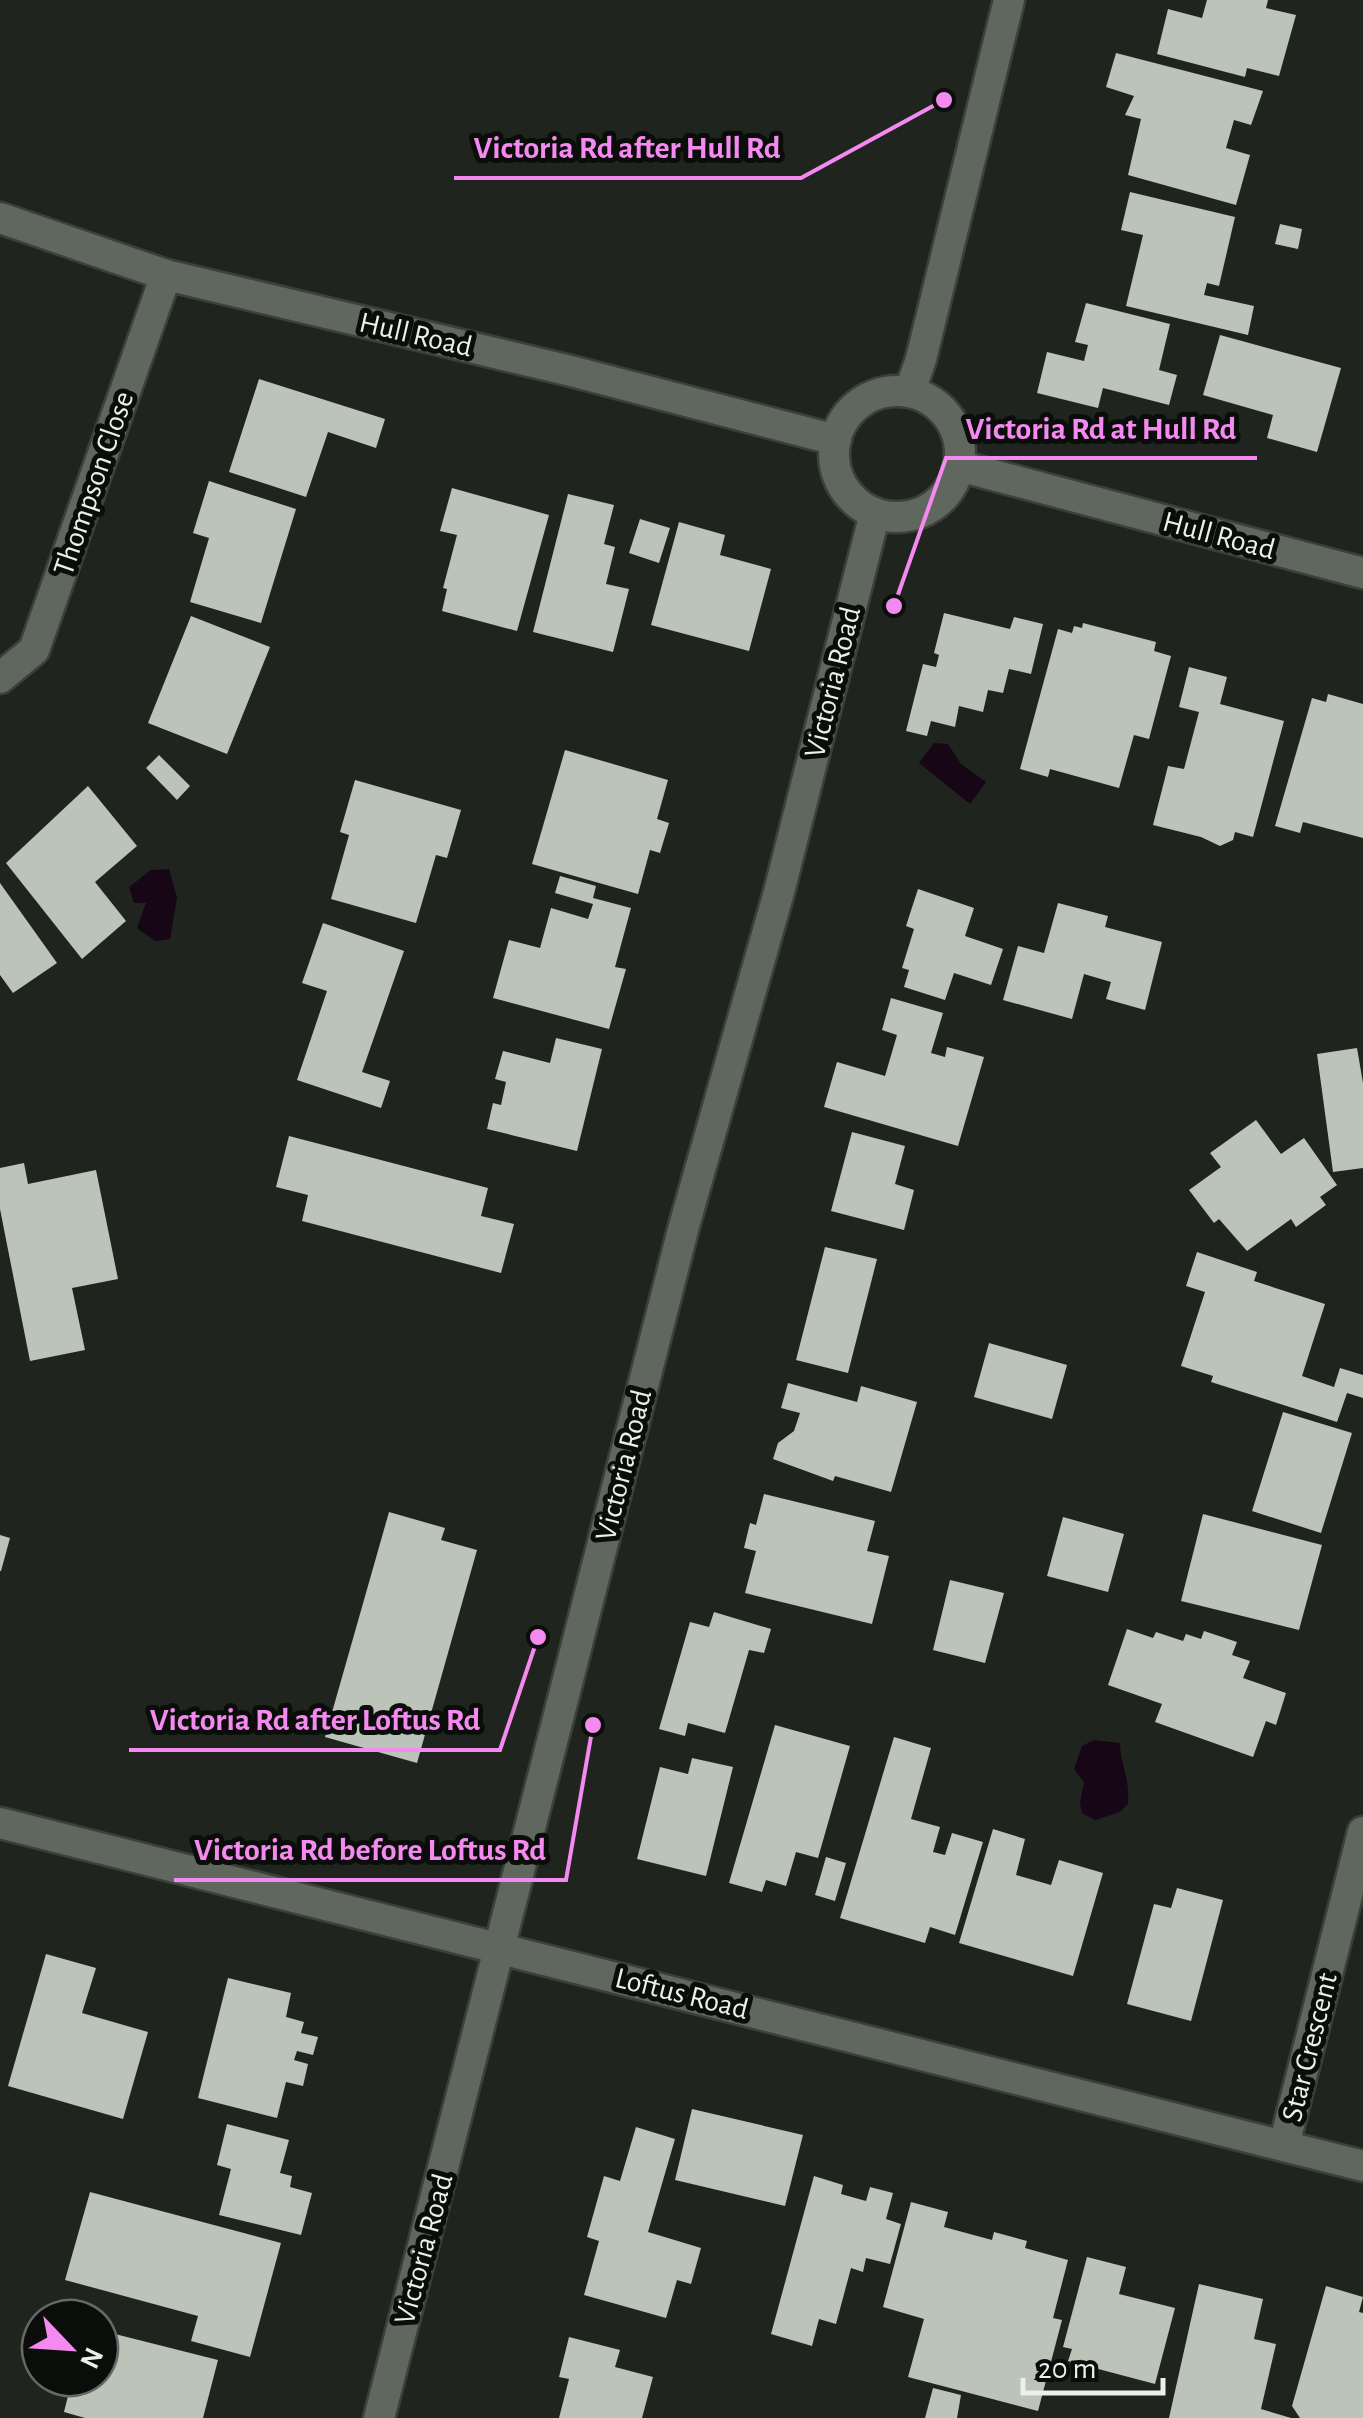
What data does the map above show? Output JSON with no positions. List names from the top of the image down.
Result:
{
  "streets": {
    "street": [
      "Hull Road",
      "Thompson Close",
      "Victoria Road",
      "Loftus Road",
      "Star Crescent"
    ]
  },
  "crossings": [
    ["Hull Road", "Thompson Close"],
    ["Hull Road", "Victoria Road"],
    ["Victoria Road", "Loftus Road"],
    ["Loftus Road", "Star Crescent"]
  ],
  "places": [
    "Victoria Rd after Hull Rd",
    "Victoria Rd at Hull Rd",
    "Victoria Rd after Loftus Rd",
    "Victoria Rd before Loftus Rd"
  ],
  "scale_bar": "20 m",
  "north": "bottom right"
}
